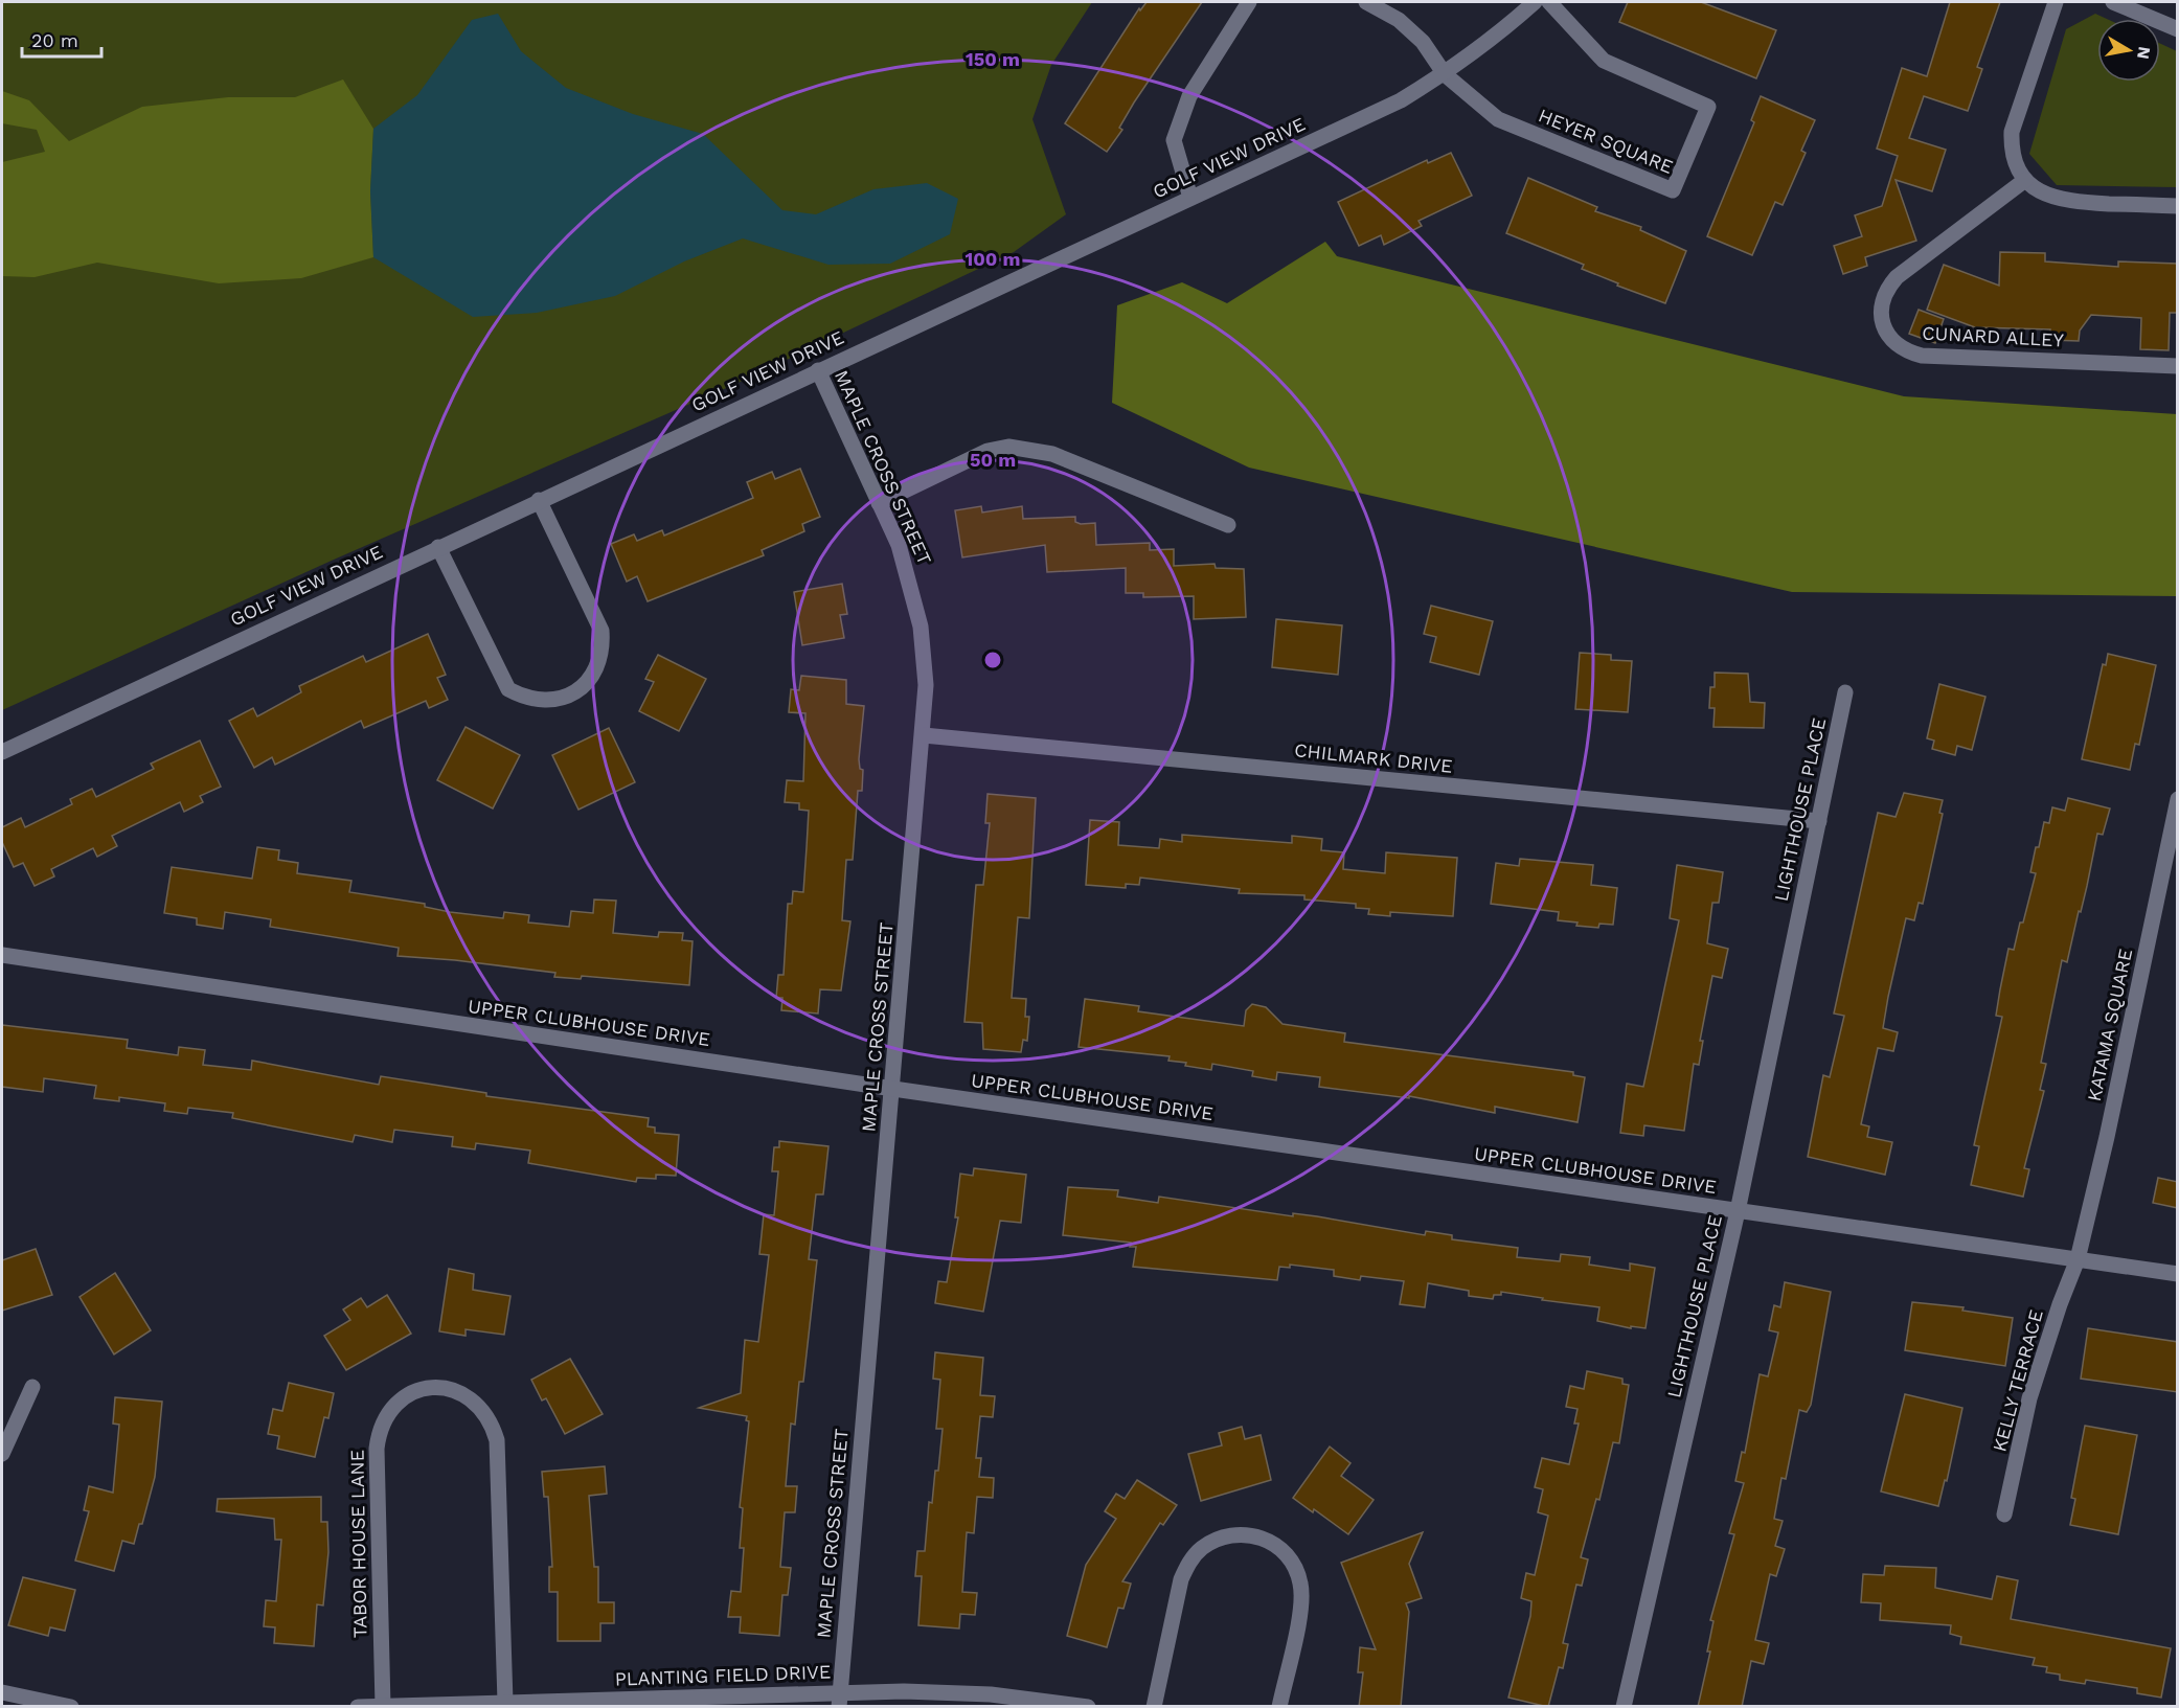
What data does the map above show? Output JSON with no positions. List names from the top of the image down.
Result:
{
  "streets": {
    "street": [
      "HEYER SQUARE",
      "GOLF VIEW DRIVE",
      "CUNARD ALLEY",
      "MAPLE CROSS STREET",
      "CHILMARK DRIVE",
      "LIGHTHOUSE PLACE",
      "UPPER CLUBHOUSE DRIVE",
      "KATAMA SQUARE",
      "KELLY TERRACE",
      "TABOR HOUSE LANE",
      "PLANTING FIELD DRIVE"
    ]
  },
  "crossings": [
    ["HEYER SQUARE", "GOLF VIEW DRIVE"],
    ["GOLF VIEW DRIVE", "MAPLE CROSS STREET"],
    ["MAPLE CROSS STREET", "CHILMARK DRIVE"],
    ["MAPLE CROSS STREET", "UPPER CLUBHOUSE DRIVE"],
    ["MAPLE CROSS STREET", "PLANTING FIELD DRIVE"],
    ["CHILMARK DRIVE", "LIGHTHOUSE PLACE"],
    ["LIGHTHOUSE PLACE", "UPPER CLUBHOUSE DRIVE"],
    ["UPPER CLUBHOUSE DRIVE", "KATAMA SQUARE"],
    ["UPPER CLUBHOUSE DRIVE", "KELLY TERRACE"],
    ["KATAMA SQUARE", "KELLY TERRACE"],
    ["TABOR HOUSE LANE", "PLANTING FIELD DRIVE"]
  ],
  "scale_bar": "20 m",
  "north": "right",
  "rings": ["150 m", "100 m", "50 m"]
}
